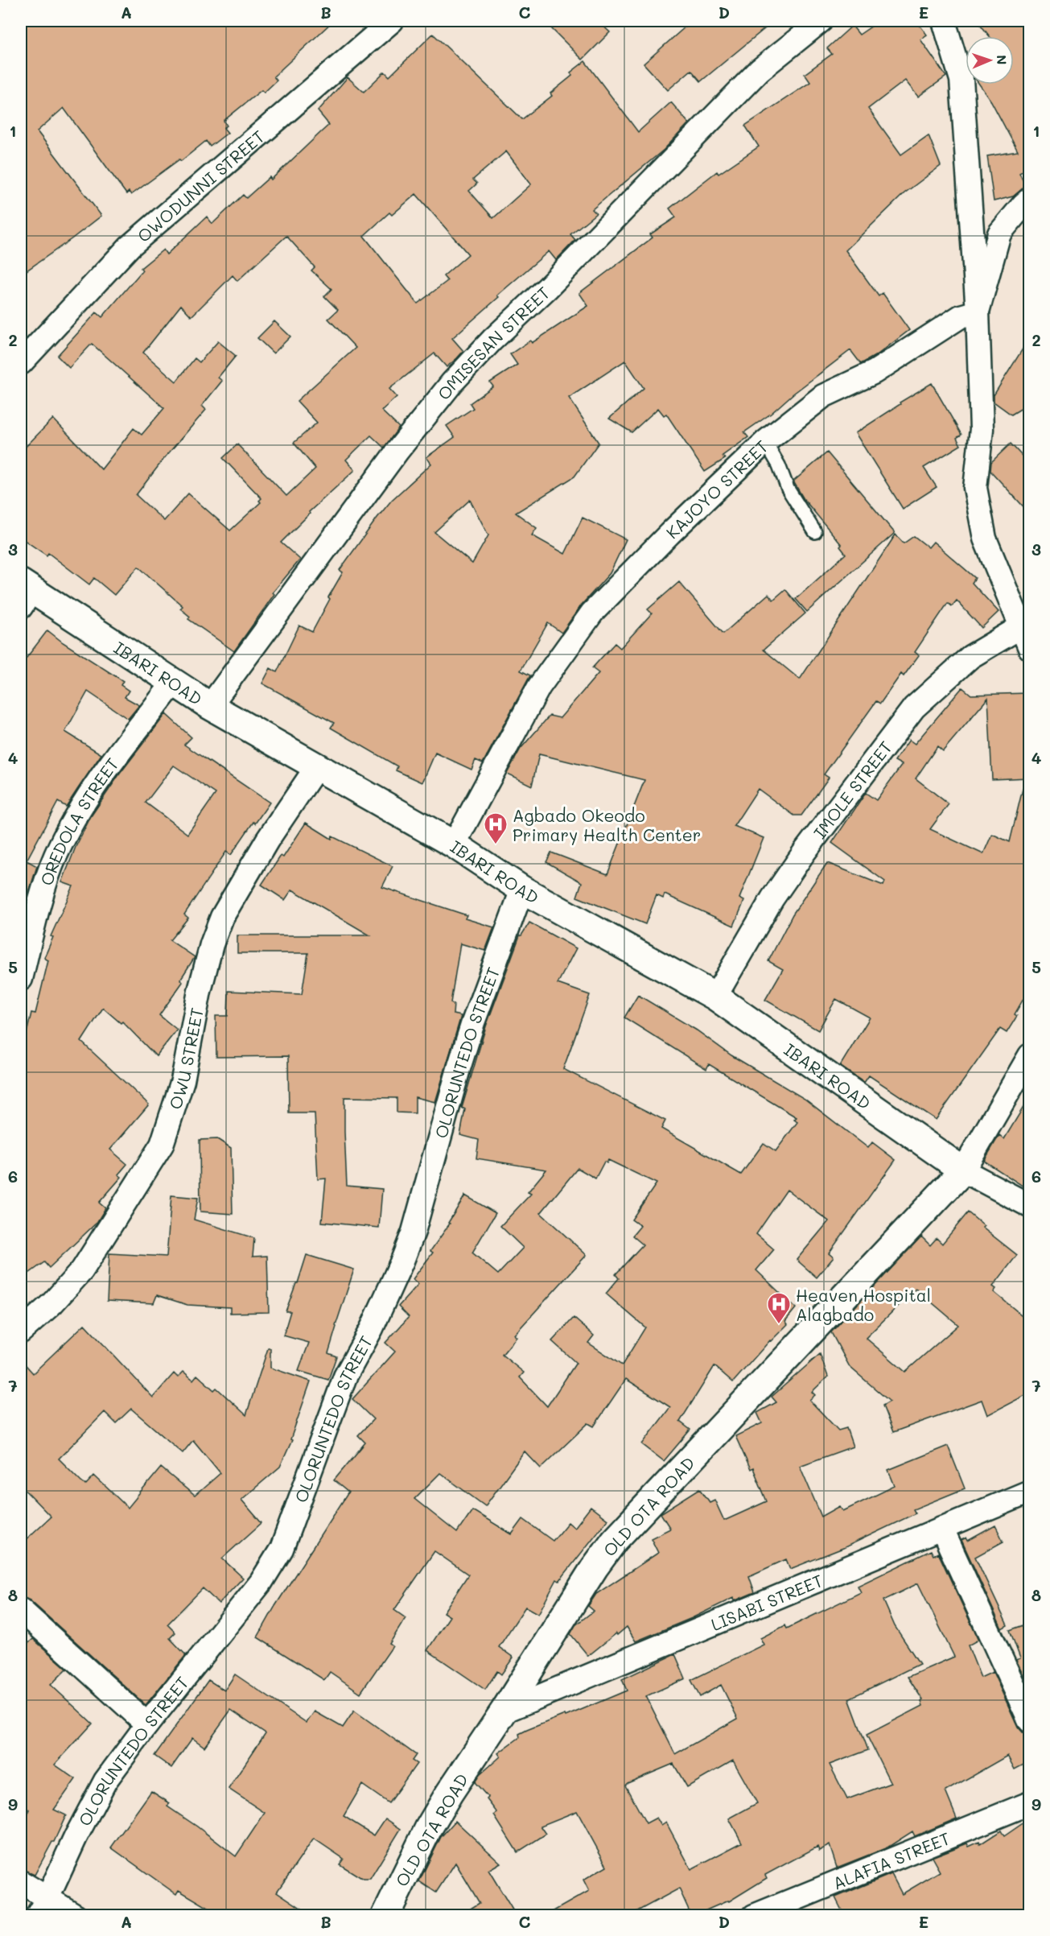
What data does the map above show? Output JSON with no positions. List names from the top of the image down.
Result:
{
  "streets": {
    "street": [
      "OWODUNNI STREET",
      "OMISESAN STREET",
      "KAJOYO STREET",
      "IBARI ROAD",
      "IMOLE STREET",
      "OREDOLA STREET",
      "OLORUNTEDO STREET",
      "OWU STREET",
      "OLD OTA ROAD",
      "LISABI STREET",
      "ALAFIA STREET"
    ]
  },
  "crossings": [
    ["OMISESAN STREET", "IBARI ROAD"],
    ["KAJOYO STREET", "IBARI ROAD"],
    ["IBARI ROAD", "IMOLE STREET"],
    ["IBARI ROAD", "OREDOLA STREET"],
    ["IBARI ROAD", "OLORUNTEDO STREET"],
    ["IBARI ROAD", "OWU STREET"],
    ["IBARI ROAD", "OLD OTA ROAD"],
    ["OLD OTA ROAD", "LISABI STREET"]
  ],
  "places": {
    "hospital": ["Agbado Okeodo Primary Health Center", "Heaven Hospital Alagbado"]
  },
  "north": "right",
  "grid": {
    "columns": [
      "A",
      "B",
      "C",
      "D",
      "E"
    ],
    "rows": [
      "1",
      "2",
      "3",
      "4",
      "5",
      "6",
      "7",
      "8",
      "9"
    ]
  }
}
